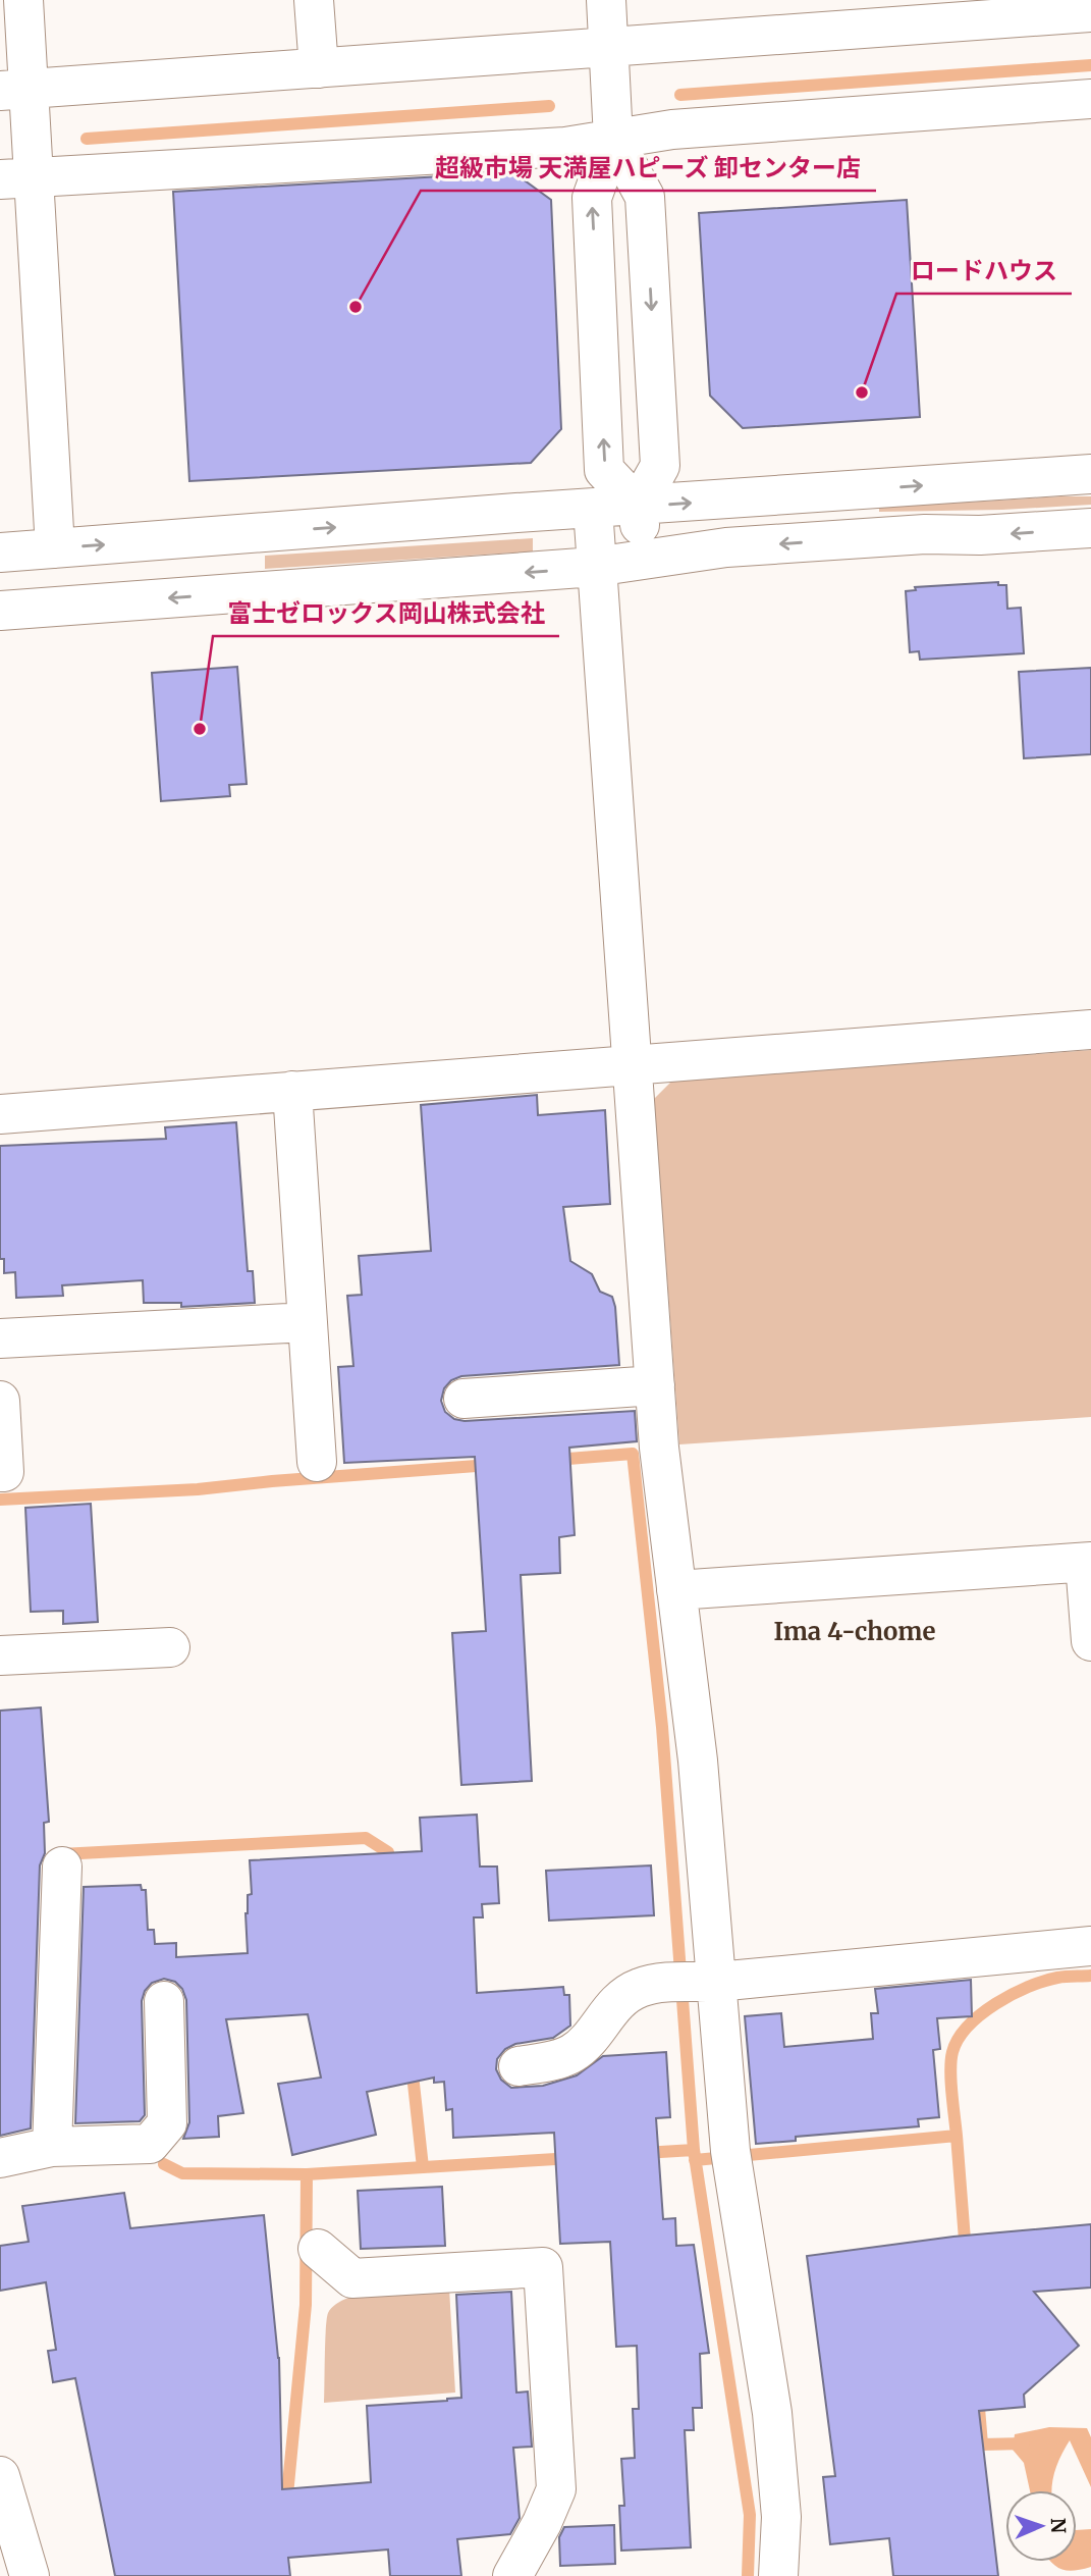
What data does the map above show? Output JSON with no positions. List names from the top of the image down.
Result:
{
  "districts": ["Ima 4-chome"],
  "places": ["超級市場 天満屋ハピーズ 卸センター店", "ロードハウス", "富士ゼロックス岡山株式会社"],
  "north": "right"
}
